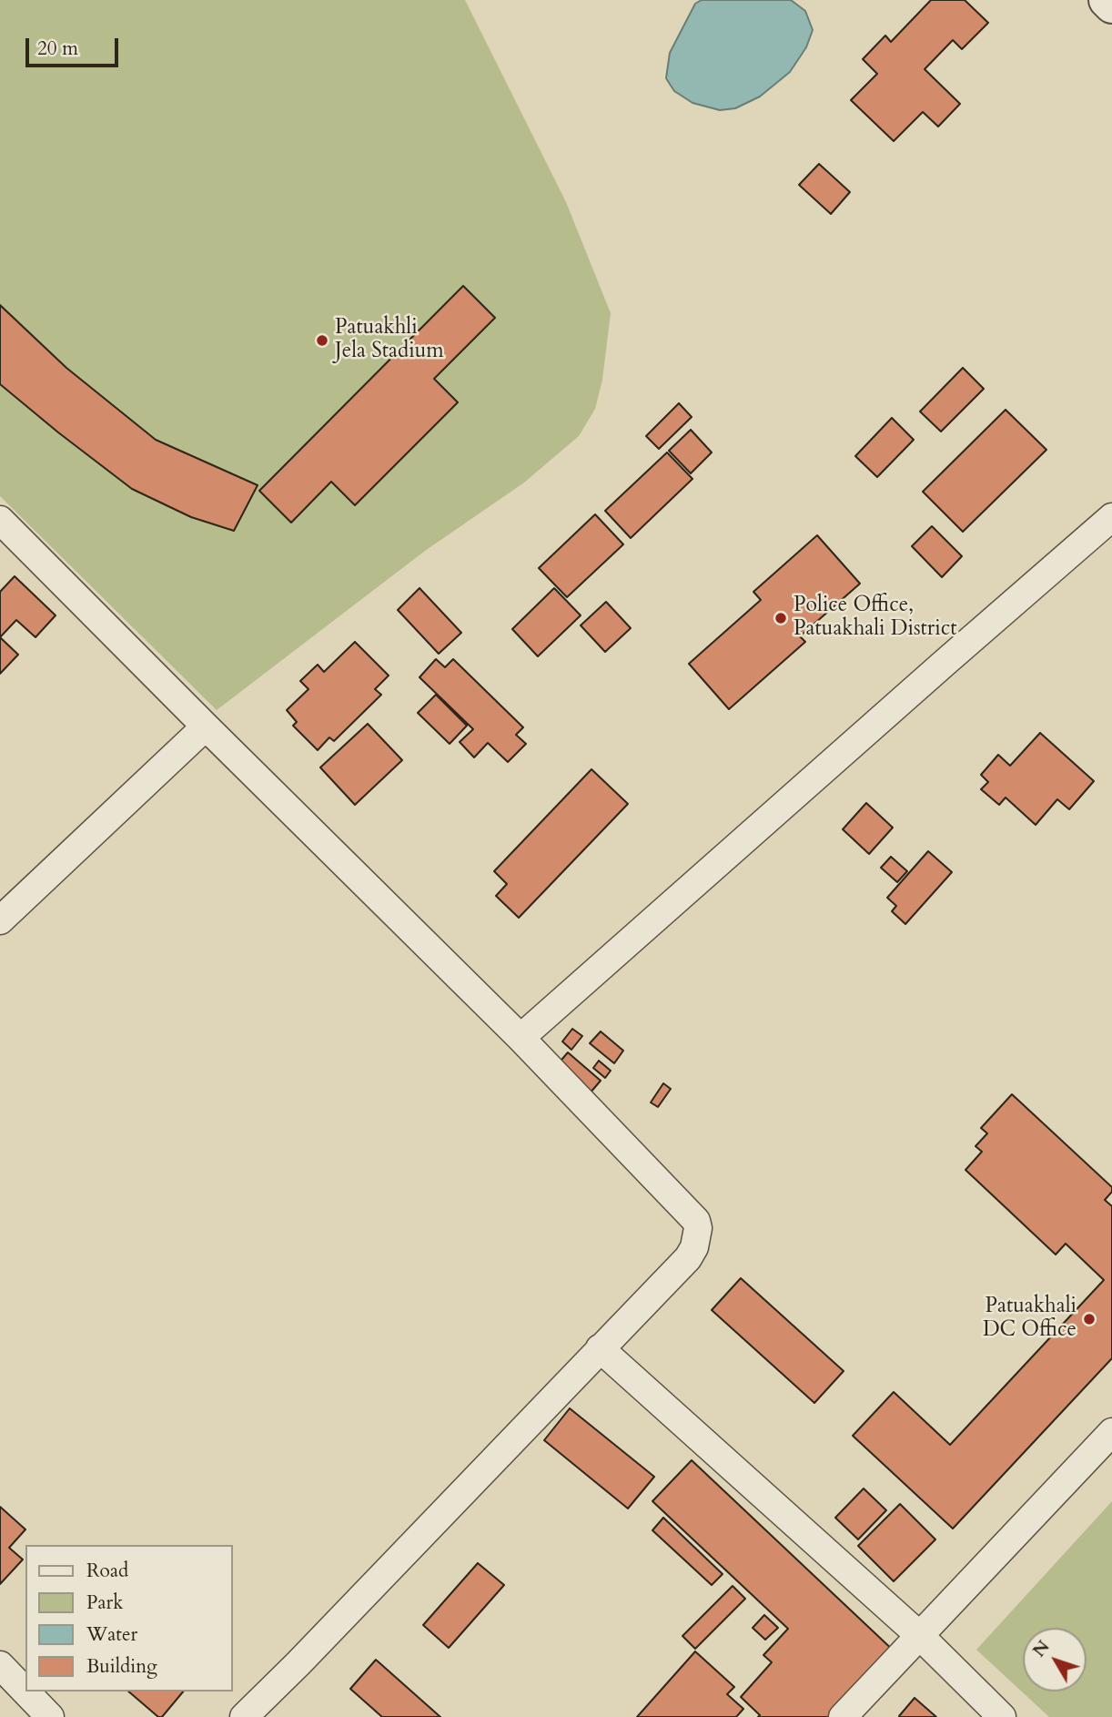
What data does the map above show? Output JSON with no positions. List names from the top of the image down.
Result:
{
  "places": ["Patuakhli Jela Stadium", "Police Office, Patuakhali District", "Patuakhali DC Office"],
  "legend": [
    "Road",
    "Park",
    "Water",
    "Building"
  ],
  "scale_bar": "20 m",
  "north": "top left"
}
